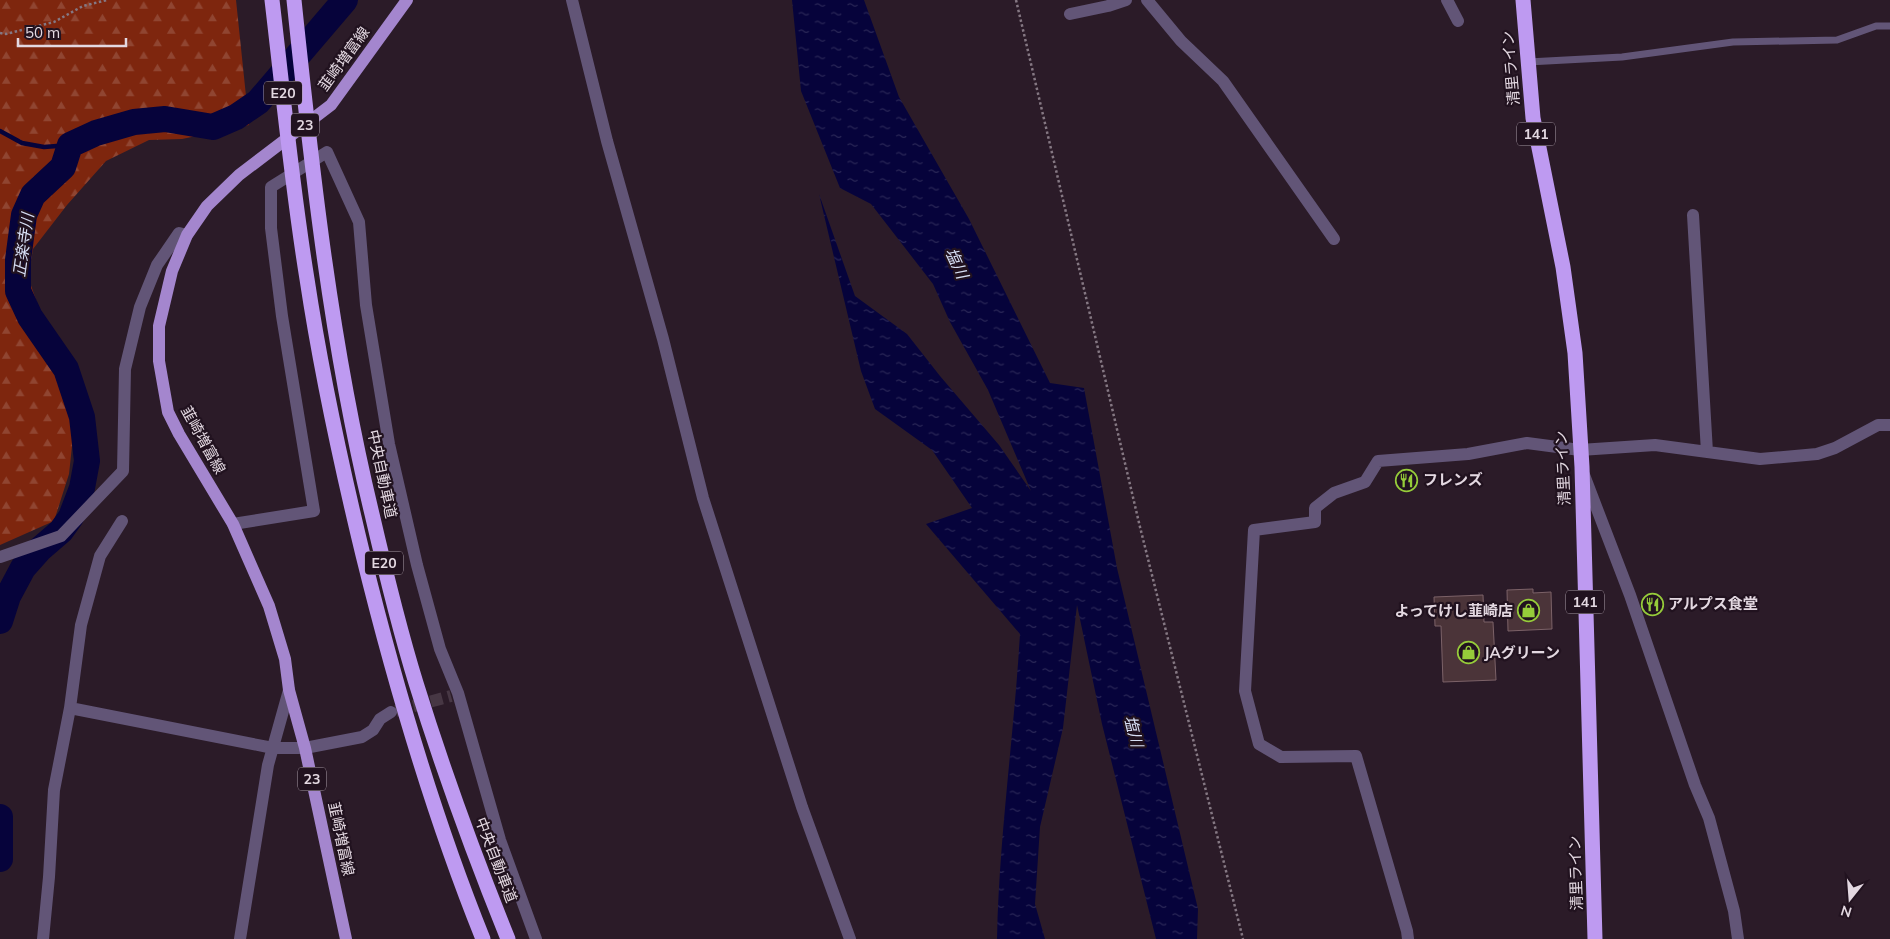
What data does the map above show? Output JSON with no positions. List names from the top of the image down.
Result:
{
  "streets": {
    "highway": [
      "清里ライン",
      "E20",
      "141",
      "中央自動車道"
    ],
    "main road": ["韮崎増富線", "23"]
  },
  "water": ["正楽寺川", "塩川"],
  "places": {
    "restaurant": ["フレンズ", "アルプス食堂"],
    "shop": ["よってけし韮崎店", "JAグリーン"]
  },
  "scale_bar": "50 m",
  "north": "bottom"
}
